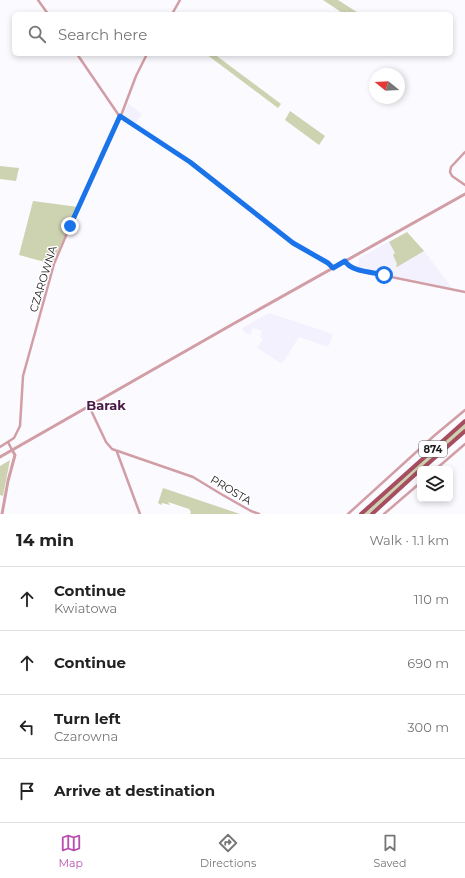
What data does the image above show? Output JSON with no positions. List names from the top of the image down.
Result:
{
  "streets": {
    "main road": ["874"],
    "street": ["CZAROWNA", "PROSTA"]
  },
  "districts": ["Barak"],
  "north": "left",
  "page": {
    "search": "Search here",
    "heading": ["14 min", "Walk · 1.1 km"],
    "list": [
      ["Continue", "Kwiatowa", "110 m"],
      ["Continue", "690 m"],
      ["Turn left", "Czarowna", "300 m"],
      "Arrive at destination"
    ],
    "nav": ["Map", "Directions", "Saved"]
  }
}
